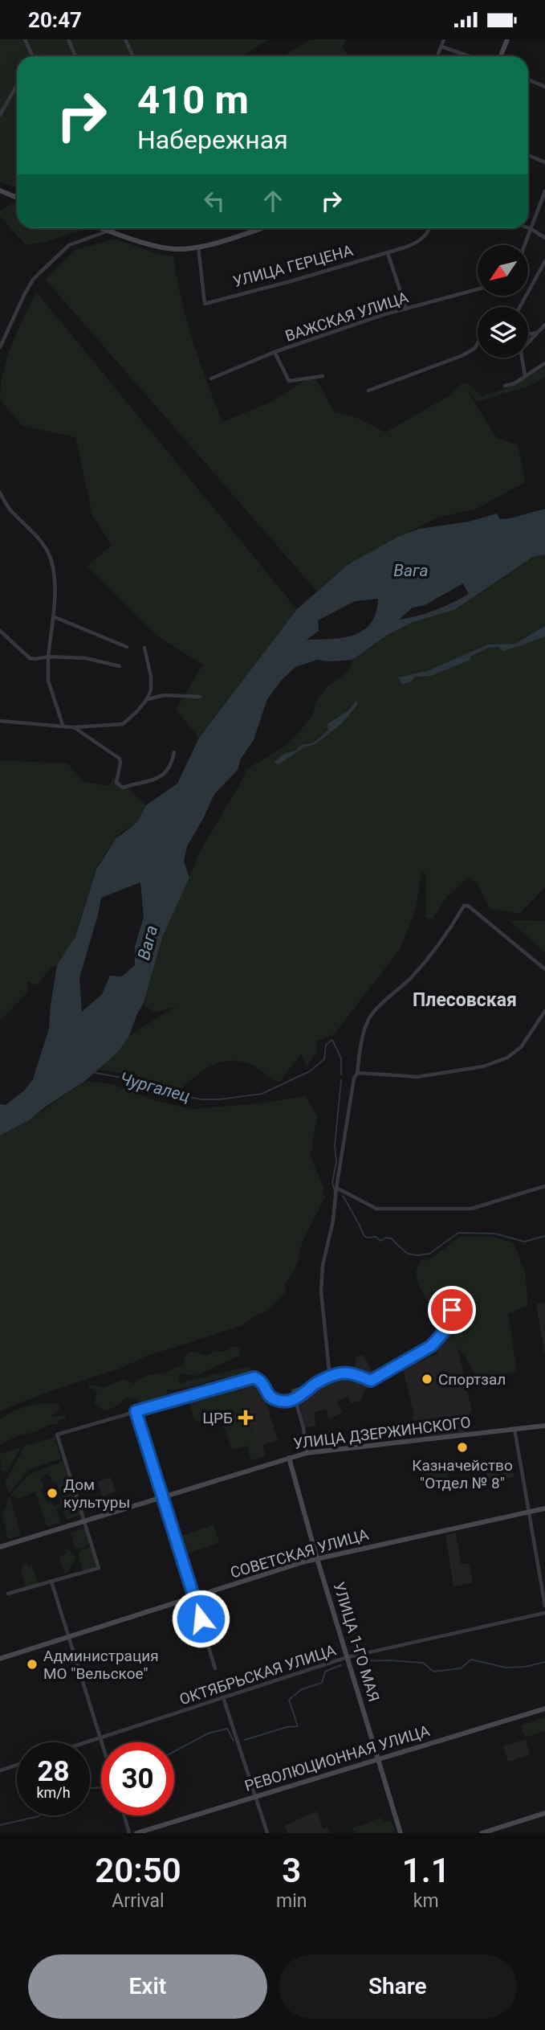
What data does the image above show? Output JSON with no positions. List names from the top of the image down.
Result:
{
  "streets": {
    "main road": [
      "УЛИЦА ДЗЕРЖИНСКОГО",
      "СОВЕТСКАЯ УЛИЦА",
      "УЛИЦА 1-ГО МАЯ",
      "РЕВОЛЮЦИОННАЯ УЛИЦА"
    ],
    "street": ["УЛИЦА ГЕРЦЕНА", "ВАЖСКАЯ УЛИЦА", "ОКТЯБРЬСКАЯ УЛИЦА"]
  },
  "crossings": [
    ["УЛИЦА ДЗЕРЖИНСКОГО", "УЛИЦА 1-ГО МАЯ"],
    ["СОВЕТСКАЯ УЛИЦА", "УЛИЦА 1-ГО МАЯ"],
    ["УЛИЦА 1-ГО МАЯ", "ОКТЯБРЬСКАЯ УЛИЦА"],
    ["УЛИЦА 1-ГО МАЯ", "РЕВОЛЮЦИОННАЯ УЛИЦА"]
  ],
  "districts": ["Плесовская"],
  "water": ["Вага", "Чургалец"],
  "places": {
    "other": [
      "Спортзал",
      "Казначейство \"Отдел № 8\"",
      "Дом культуры",
      "Администрация МО \"Вельское\""
    ],
    "health": ["ЦРБ"]
  },
  "north": "bottom left",
  "page": {
    "status": "20:47",
    "turn": ["410 m", "Набережная"],
    "speed": "28 km/h",
    "limit": "30",
    "eta": [
      "20:50",
      "Arrival",
      "3",
      "min",
      "1.1",
      "km"
    ],
    "buttons": ["Exit", "Share"]
  }
}
